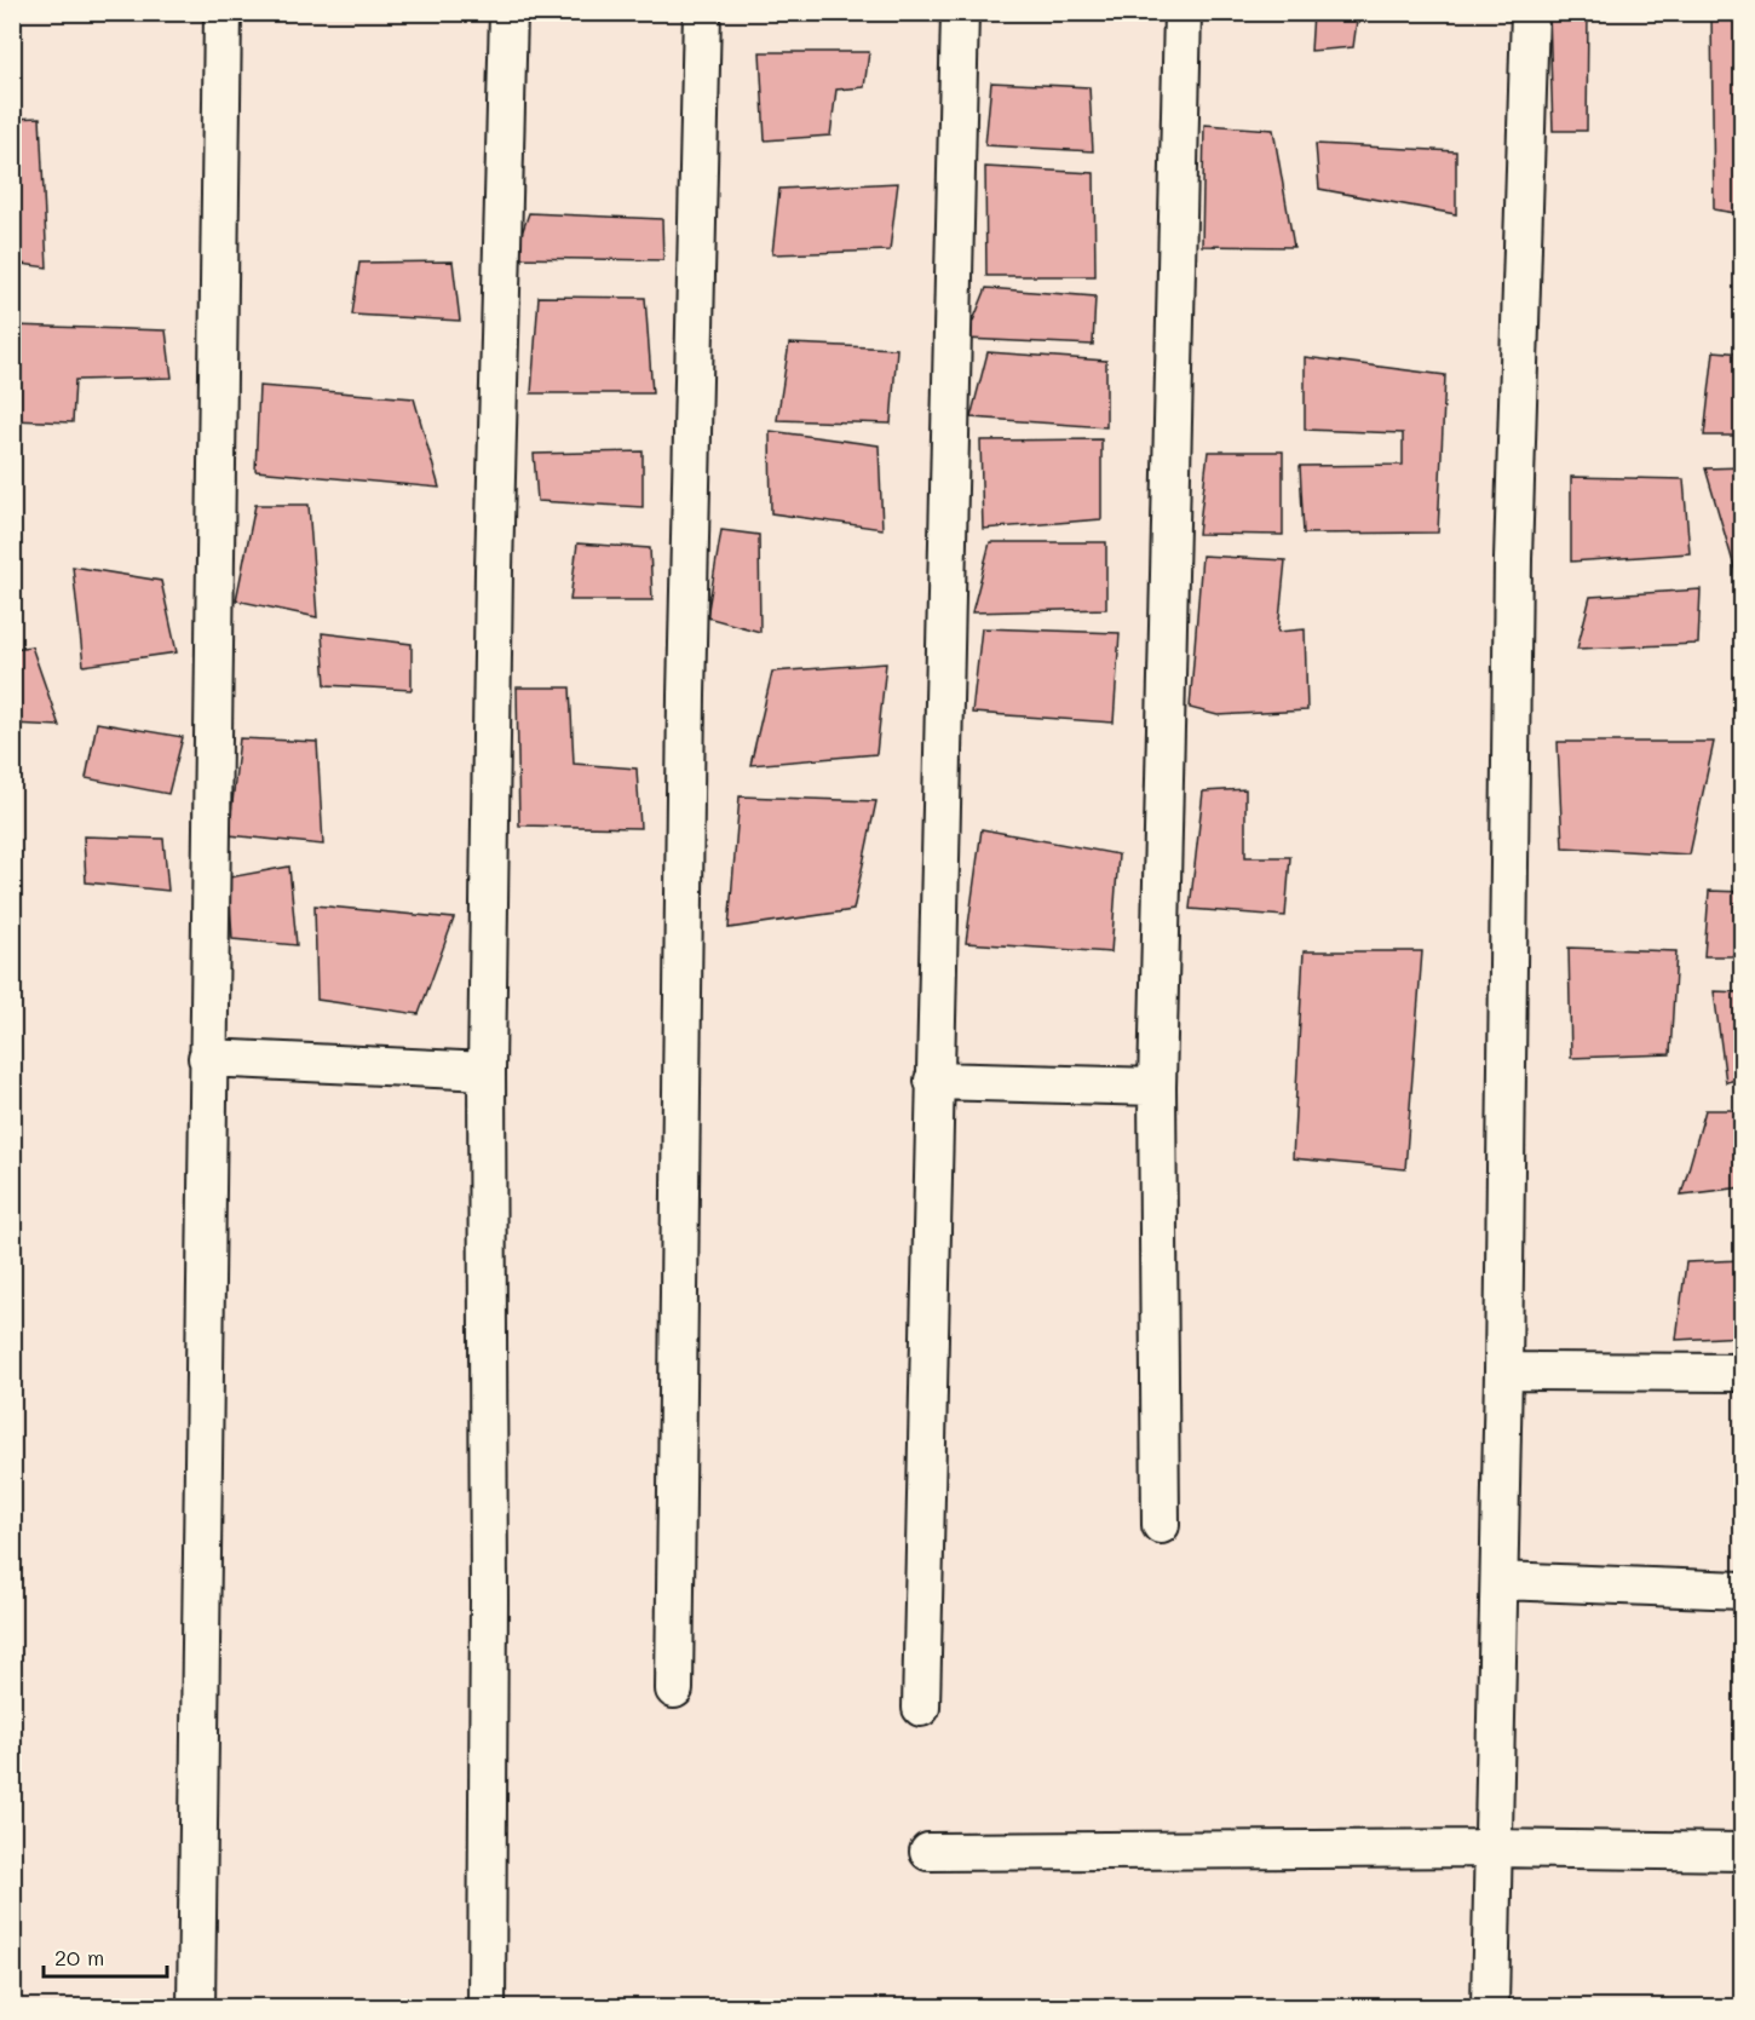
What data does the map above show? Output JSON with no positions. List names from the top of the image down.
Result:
{
  "scale_bar": "20 m"
}
